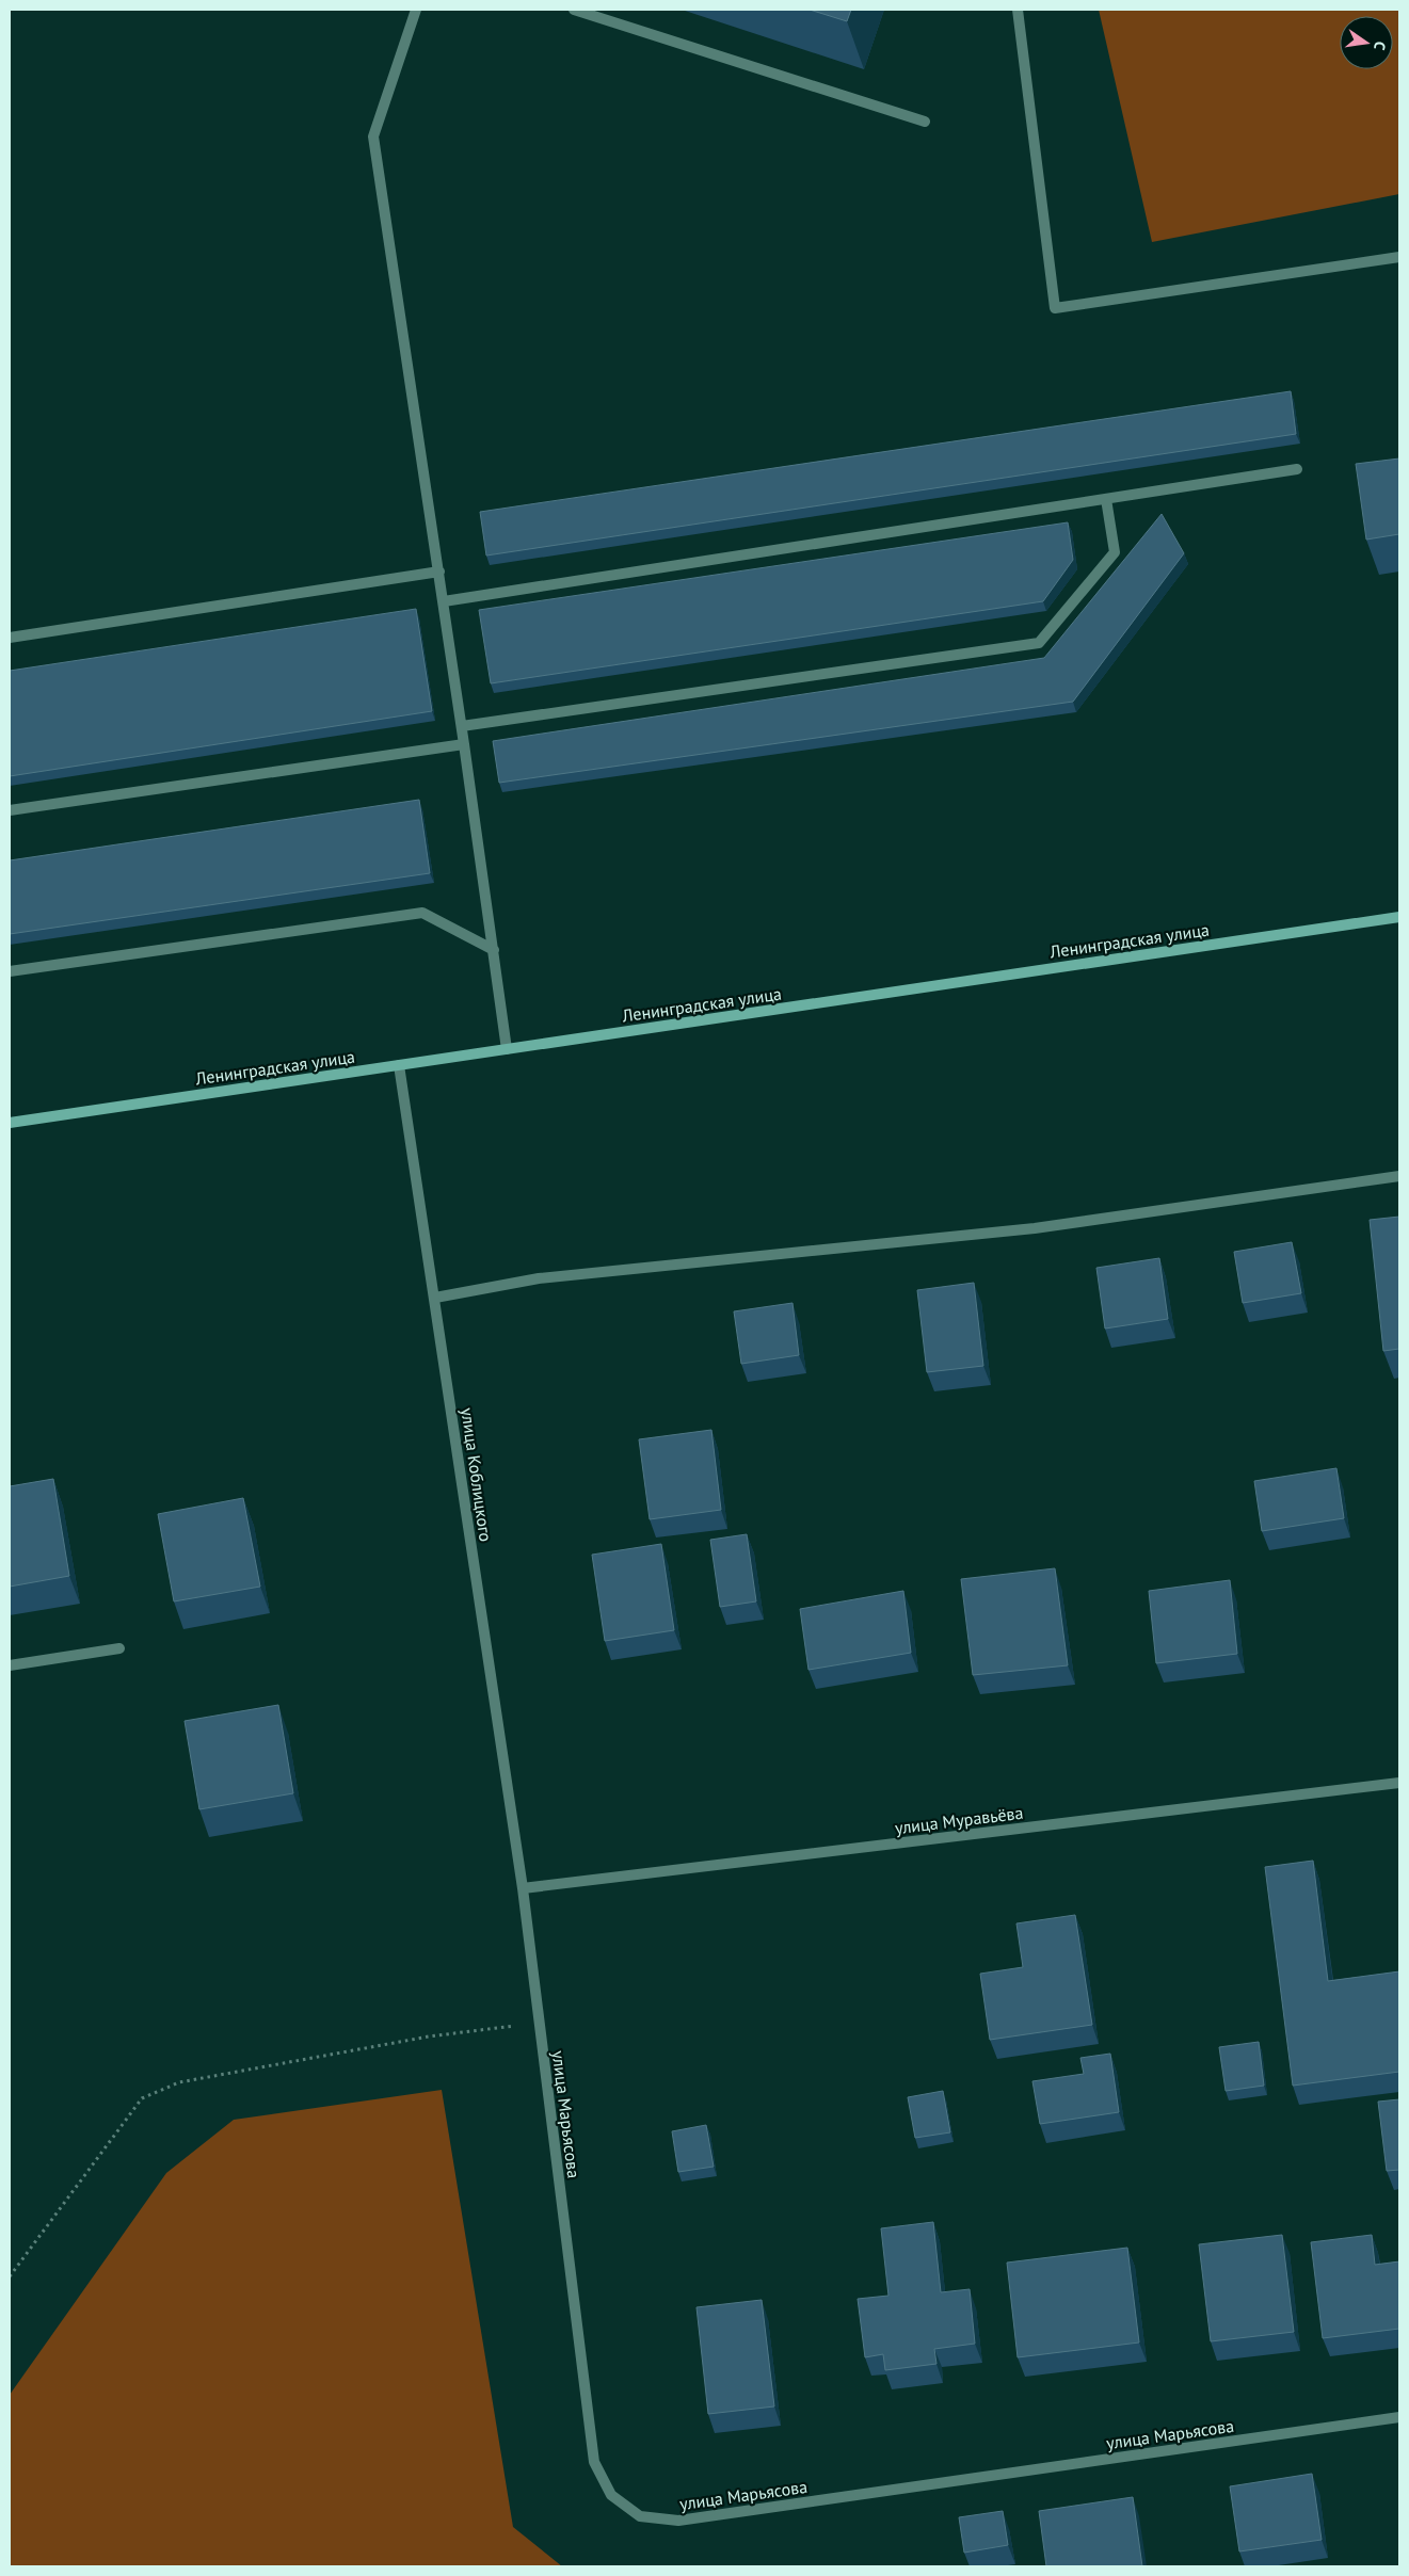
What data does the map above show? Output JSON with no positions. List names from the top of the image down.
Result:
{
  "streets": {
    "main road": ["Ленинградская улица"],
    "street": ["улица Коблицкого", "улица Муравьёва", "улица Марьясова"]
  },
  "crossings": [
    ["Ленинградская улица", "улица Коблицкого"],
    ["улица Коблицкого", "улица Муравьёва"],
    ["улица Коблицкого", "улица Марьясова"],
    ["улица Муравьёва", "улица Марьясова"]
  ],
  "north": "right"
}
